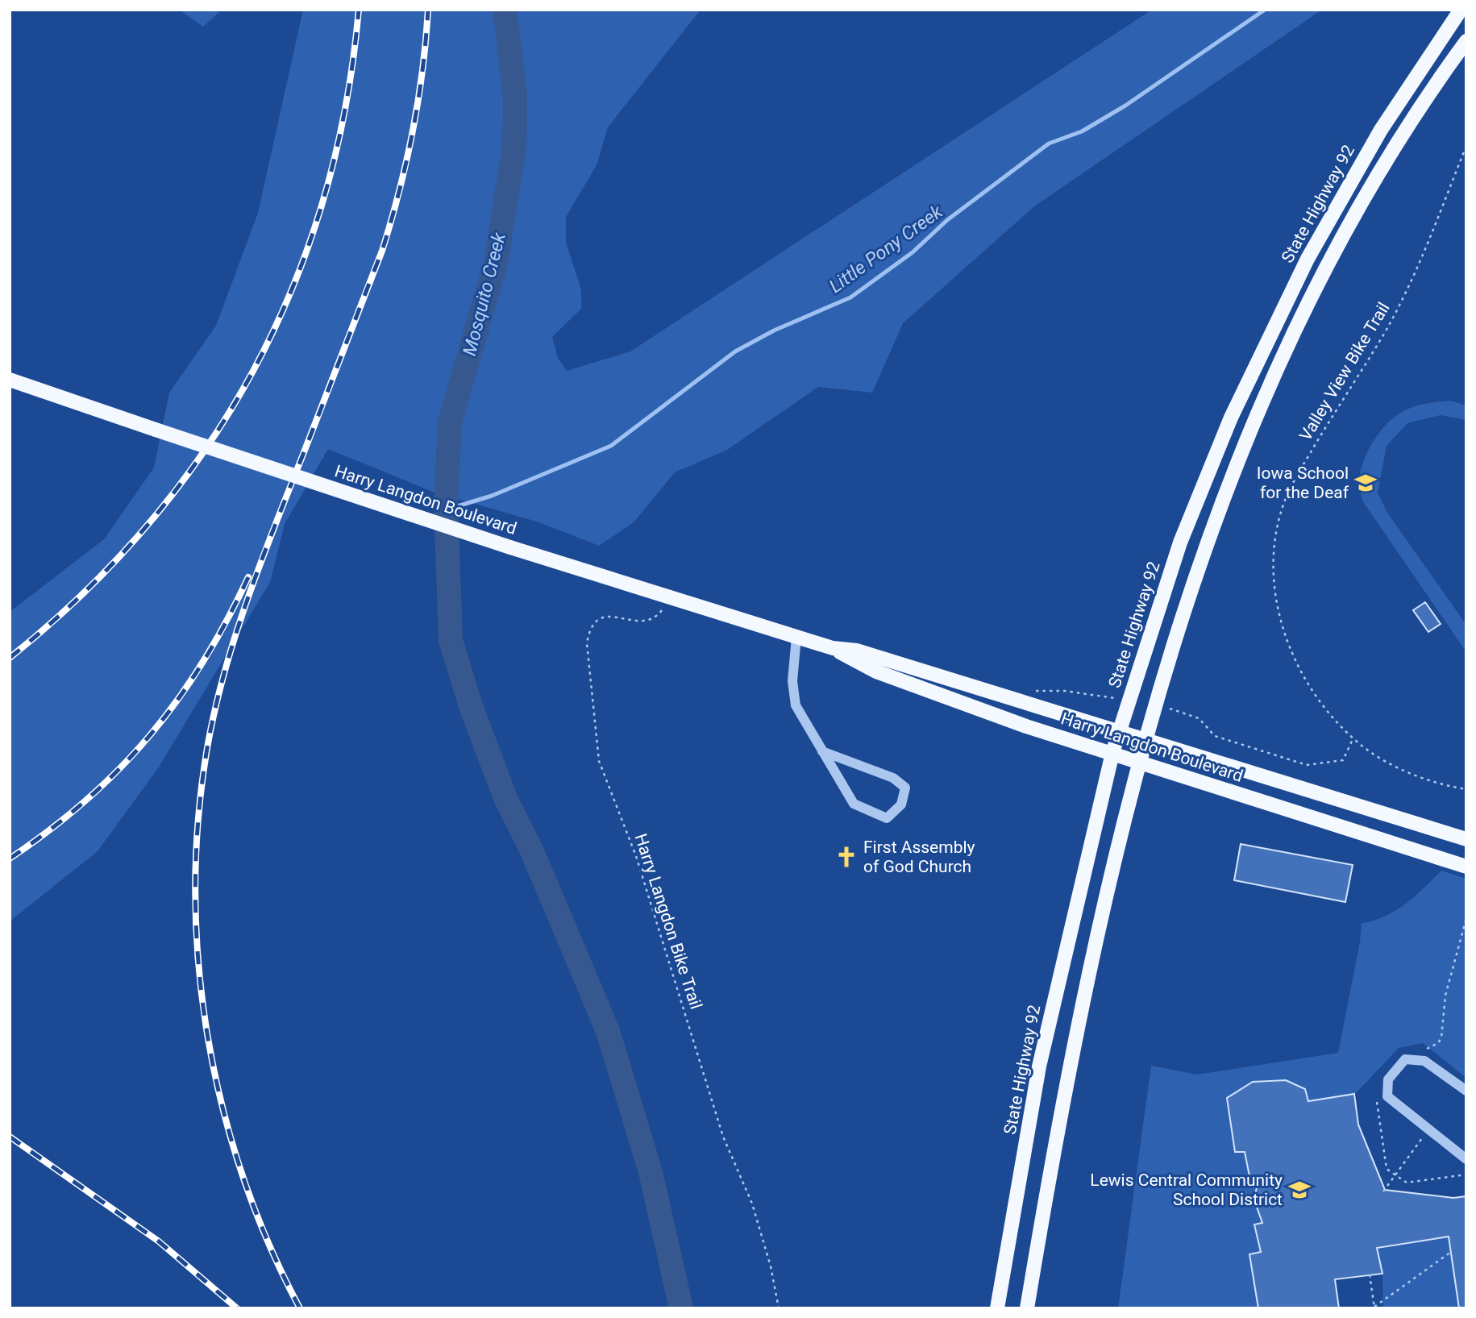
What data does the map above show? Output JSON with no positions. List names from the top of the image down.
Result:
{
  "streets": {
    "main road": ["State Highway 92", "Harry Langdon Boulevard"],
    "path": ["Valley View Bike Trail", "Harry Langdon Bike Trail"]
  },
  "crossings": [
    ["State Highway 92", "Harry Langdon Boulevard"],
    ["Harry Langdon Boulevard", "Harry Langdon Bike Trail"]
  ],
  "water": ["Little Pony Creek", "Mosquito Creek"],
  "places": {
    "school or university": ["Iowa School for the Deaf", "Lewis Central Community School District"],
    "church": ["First Assembly of God Church"]
  }
}
